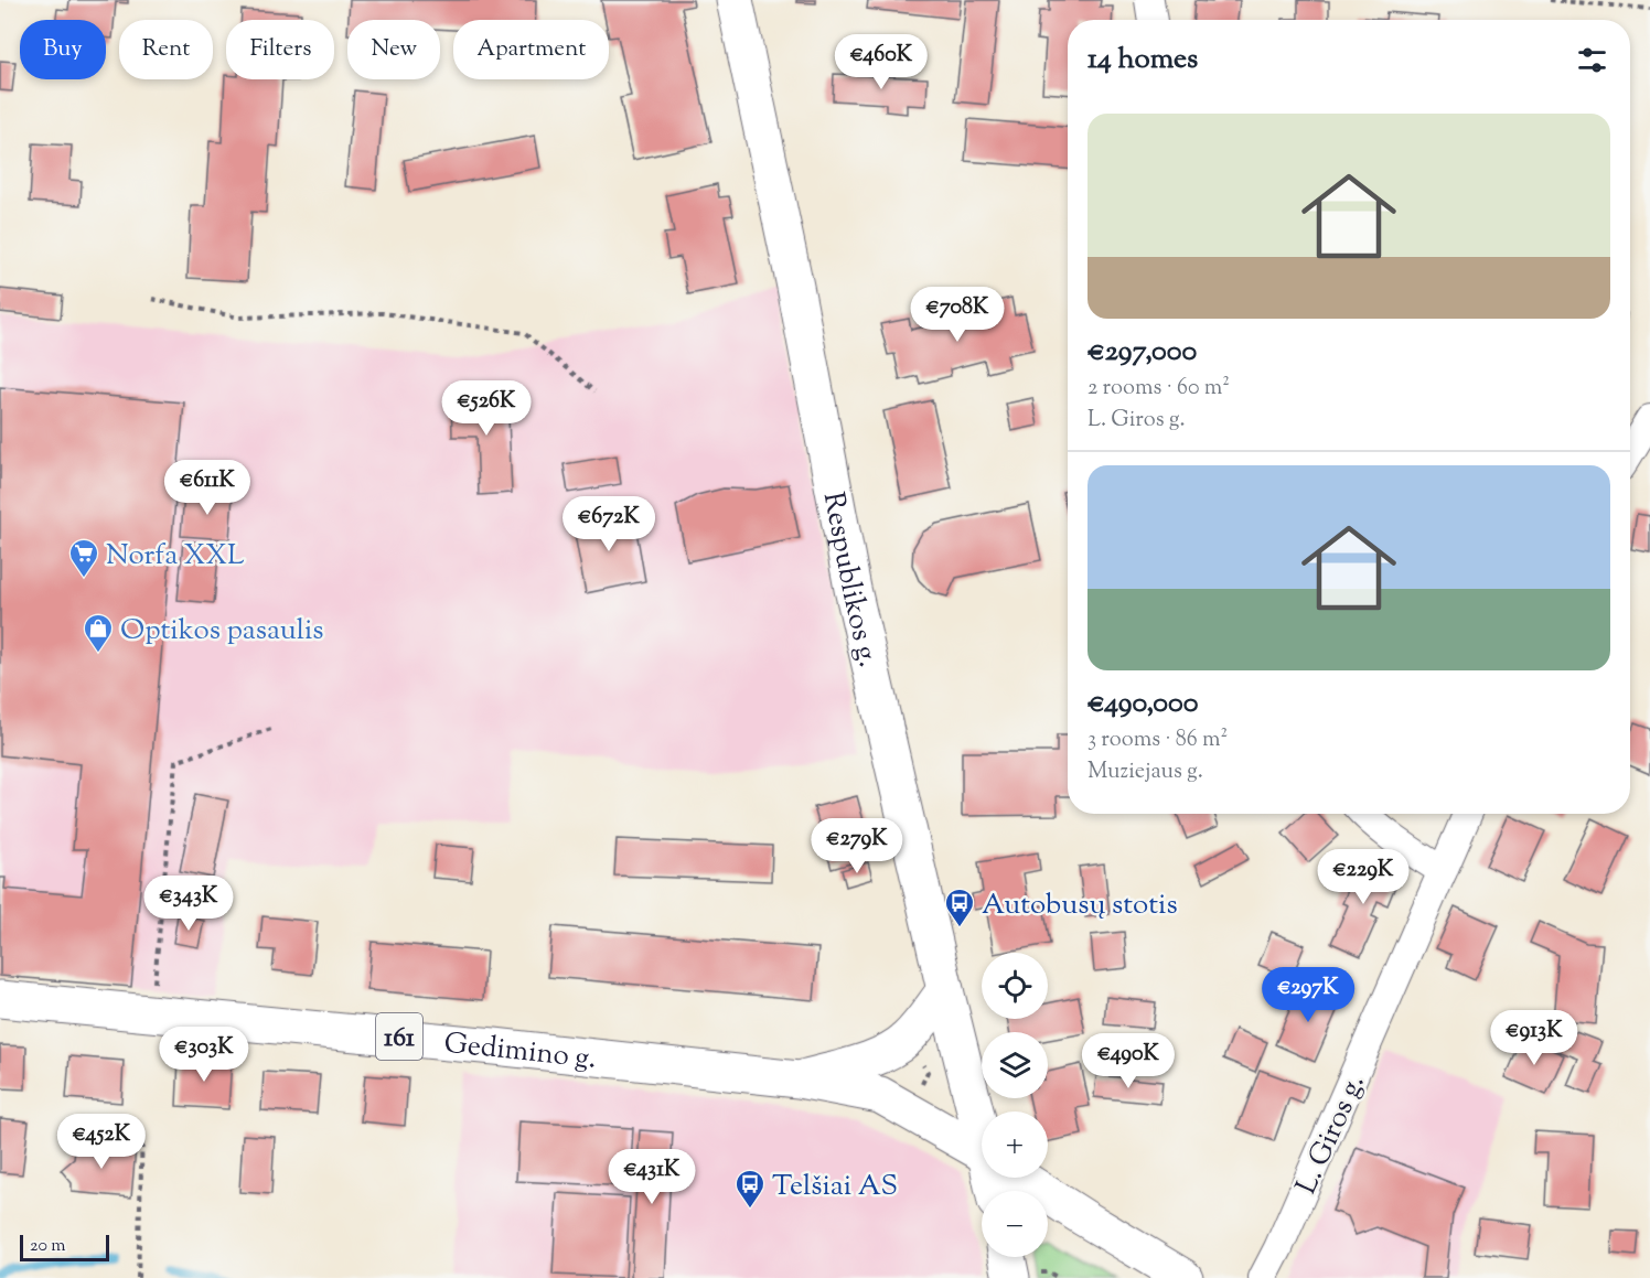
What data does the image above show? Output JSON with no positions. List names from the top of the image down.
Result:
{
  "streets": {
    "main road": ["Respublikos g.", "161", "Gedimino g."],
    "street": ["L. Giros g."]
  },
  "places": {
    "supermarket": ["Norfa XXL"],
    "shop": ["Optikos pasaulis"],
    "bus stop": ["Autobusų stotis", "Telšiai AS"]
  },
  "scale_bar": "20 m",
  "page": {
    "chip": [
      "Buy",
      "Rent",
      "Filters",
      "New",
      "Apartment"
    ],
    "heading": "14 homes",
    "price": [
      "€460K",
      "€708K",
      "€526K",
      "€611K",
      "€672K",
      "€279K",
      "€229K",
      "€343K",
      "€297K",
      "€913K",
      "€303K",
      "€490K",
      "€452K",
      "€431K"
    ],
    "list": [
      {
        "name": "€297,000",
        "note": "2 rooms · 60 m² · L. Giros g."
      },
      {
        "name": "€490,000",
        "note": "3 rooms · 86 m² · Muziejaus g."
      }
    ],
    "map_buttons": ["+", "−"],
    "scale": "20 m"
  }
}
